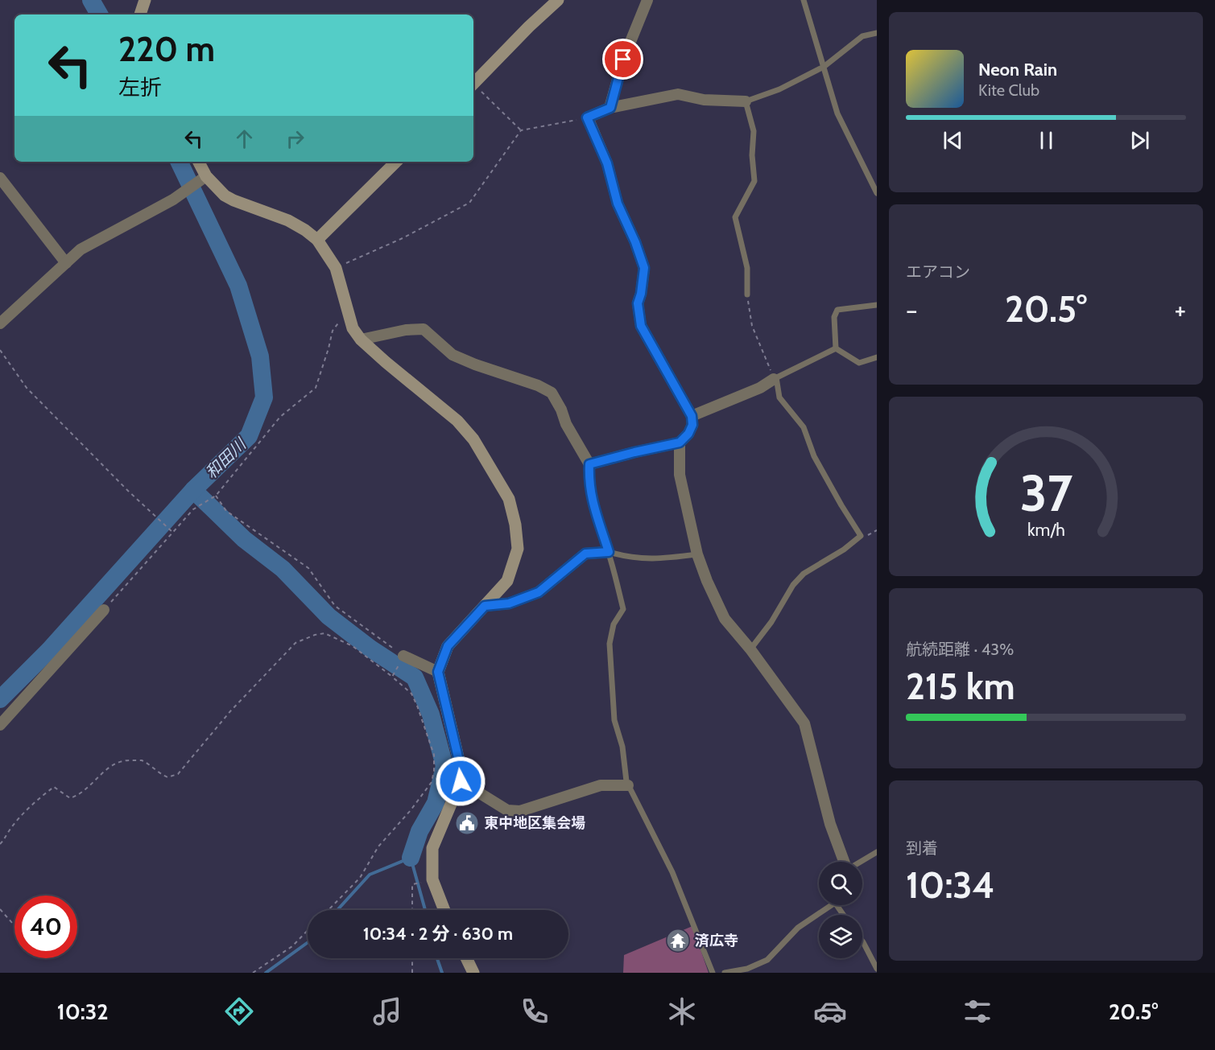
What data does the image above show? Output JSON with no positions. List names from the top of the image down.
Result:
{
  "water": ["和田川"],
  "places": {
    "public building": ["東中地区集会場"],
    "temple": ["済広寺"]
  },
  "page": {
    "turn": ["220 m", "左折"],
    "song": ["Neon Rain", "Kite Club"],
    "tile": [
      "エアコン",
      ["航続距離 · 43%", "215 km"],
      ["到着", "10:34"]
    ],
    "heat": ["−", "20.5°", "+"],
    "limit": "40",
    "trip": "10:34 · 2 分 · 630 m",
    "tabs": ["10:32", "20.5°"],
    "gauge": ["37", "km/h"]
  }
}
